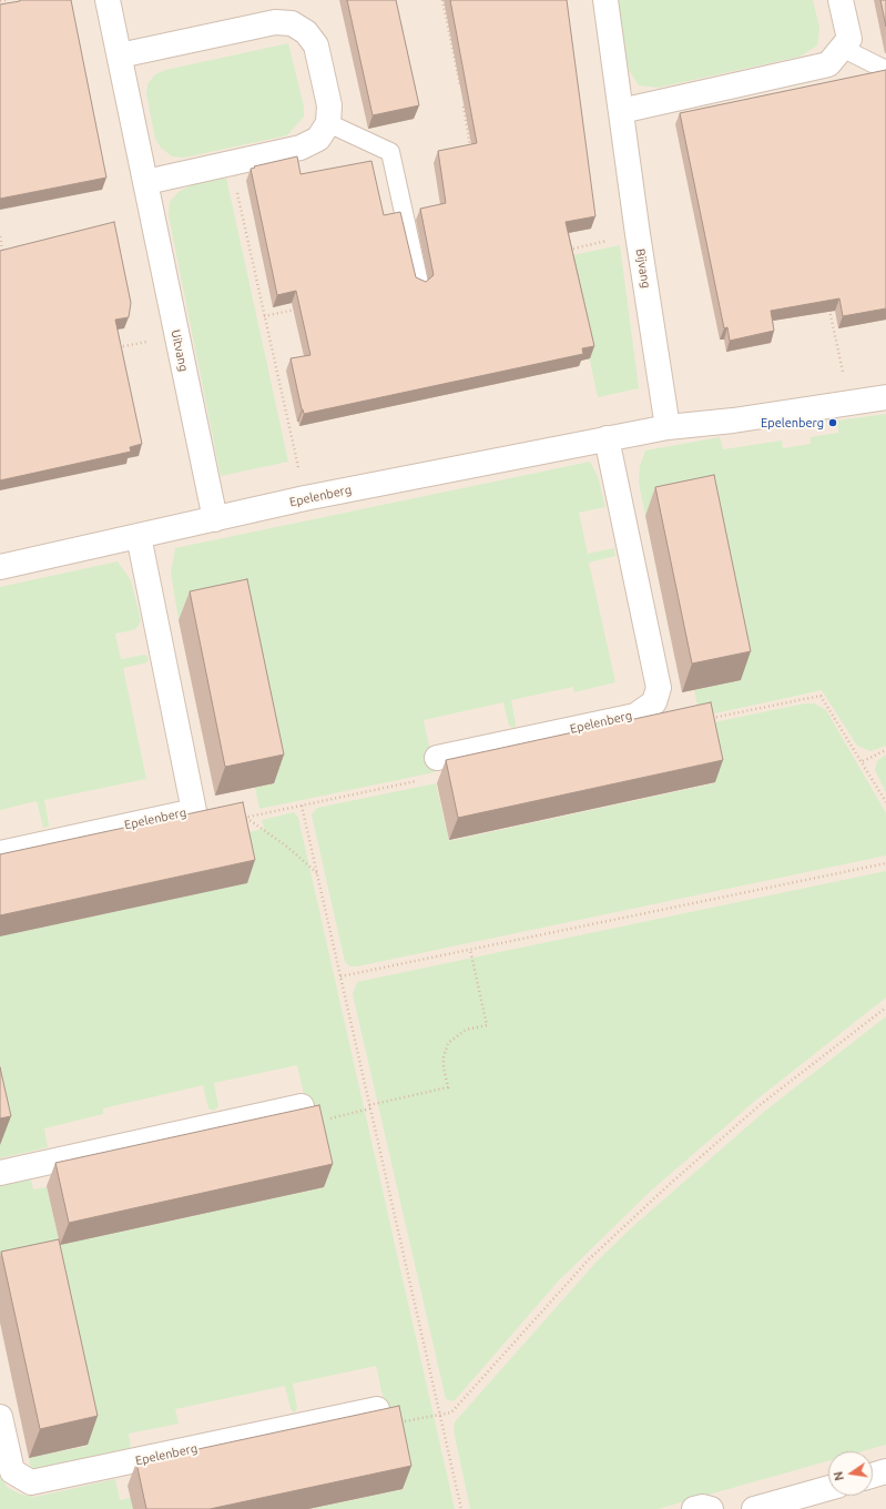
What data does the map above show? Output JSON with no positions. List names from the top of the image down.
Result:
{
  "streets": {
    "street": ["Bijvang", "Uitvang", "Epelenberg"]
  },
  "crossings": [
    ["Bijvang", "Epelenberg"],
    ["Uitvang", "Epelenberg"]
  ],
  "places": ["Epelenberg"],
  "north": "left"
}
